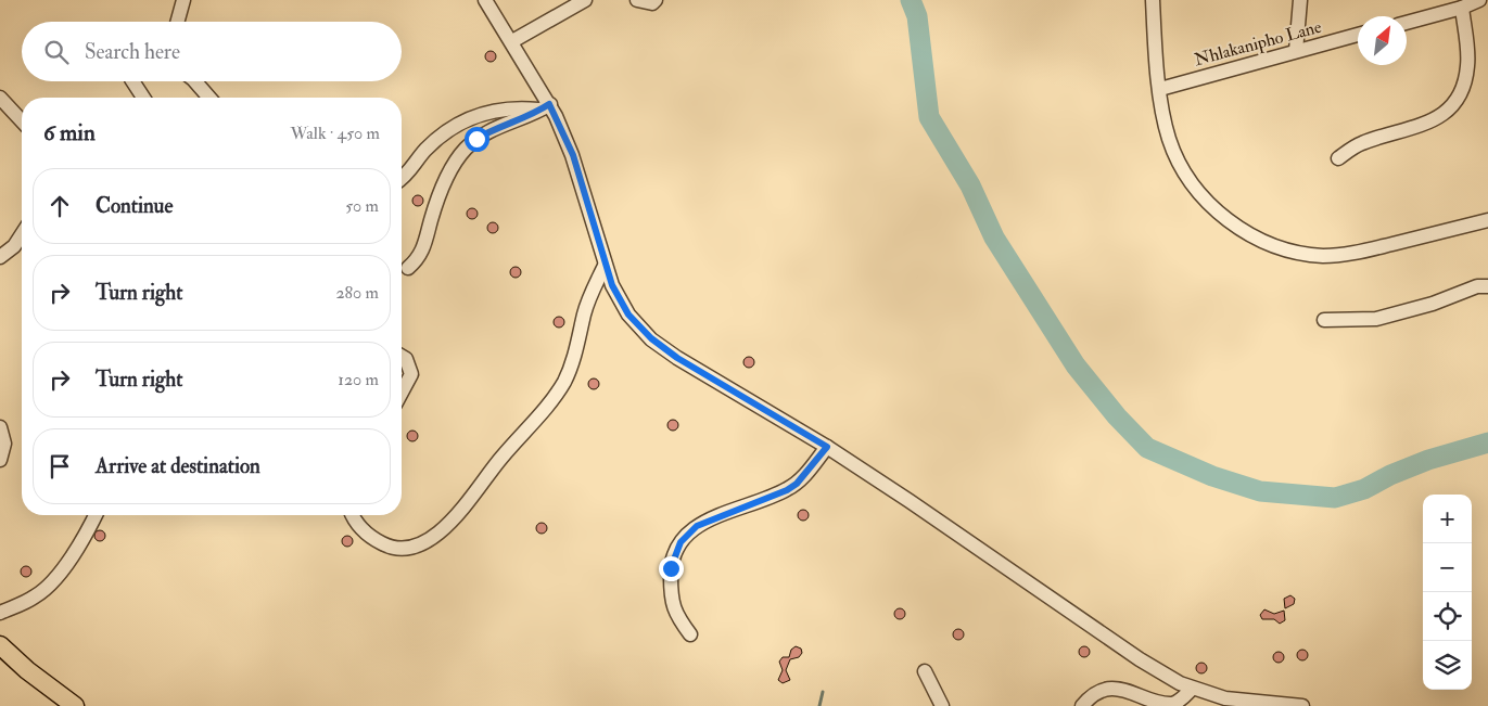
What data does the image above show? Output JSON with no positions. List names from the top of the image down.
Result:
{
  "streets": {
    "street": ["Nhlakanipho Lane"]
  },
  "north": "top right",
  "page": {
    "search": "Search here",
    "heading": ["6 min", "Walk · 450 m"],
    "list": [
      ["Continue", "50 m"],
      ["Turn right", "280 m"],
      ["Turn right", "120 m"],
      "Arrive at destination"
    ],
    "map_buttons": ["+", "−"]
  }
}
